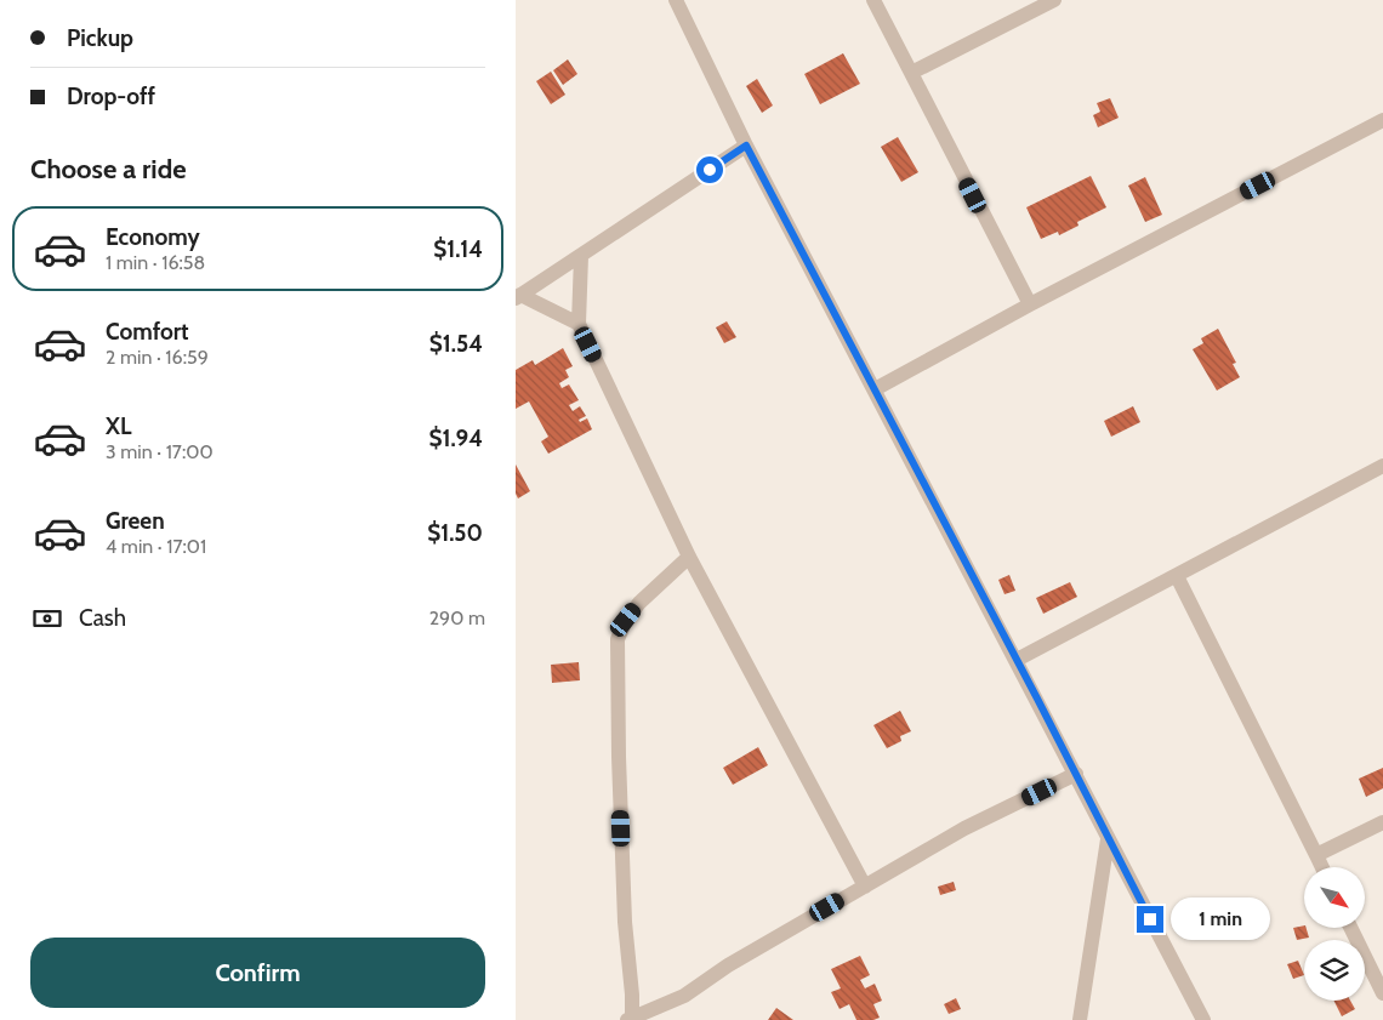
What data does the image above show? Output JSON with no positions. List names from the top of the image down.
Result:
{
  "north": "bottom right",
  "page": {
    "banner": ["Pickup", "Drop-off"],
    "heading": "Choose a ride",
    "list": [
      {
        "name": "Economy",
        "note": "1 min · 16:58",
        "value": "$1.14"
      },
      {
        "name": "Comfort",
        "note": "2 min · 16:59",
        "value": "$1.54"
      },
      {
        "name": "XL",
        "note": "3 min · 17:00",
        "value": "$1.94"
      },
      {
        "name": "Green",
        "note": "4 min · 17:01",
        "value": "$1.50"
      }
    ],
    "pay": ["Cash", "290 m"],
    "bubble": "1 min",
    "buttons": "Confirm"
  }
}
